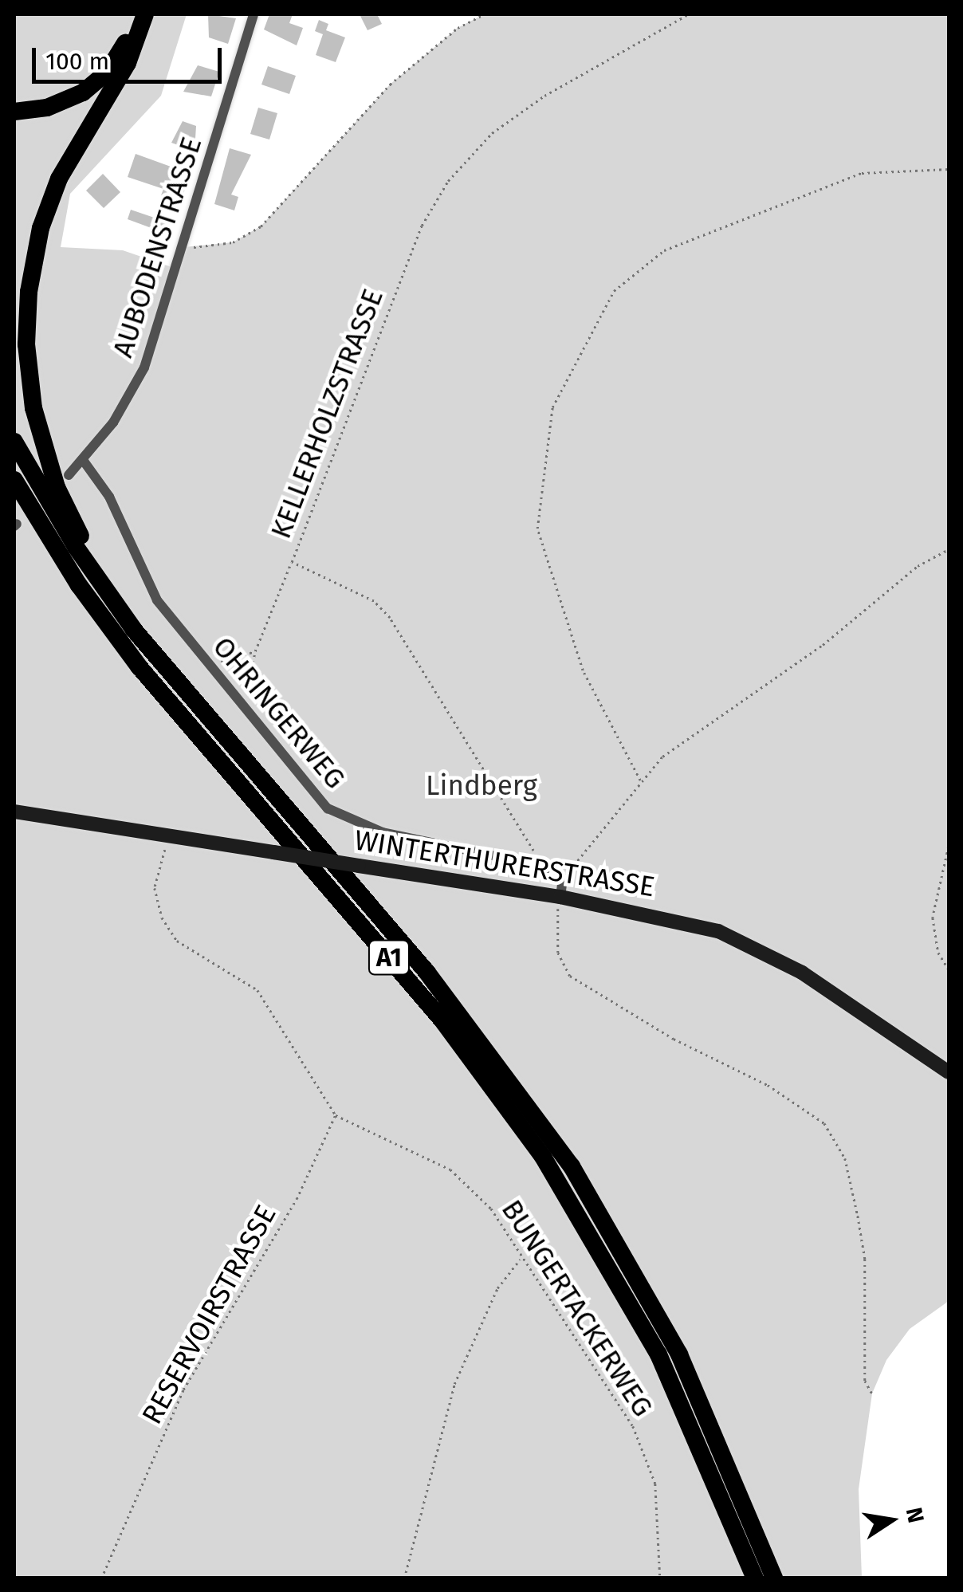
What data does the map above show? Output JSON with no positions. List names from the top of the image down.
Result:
{
  "streets": {
    "highway": ["A1"],
    "main road": ["WINTERTHURERSTRASSE"],
    "street": ["AUBODENSTRASSE", "OHRINGERWEG"],
    "path": ["KELLERHOLZSTRASSE", "BUNGERTACKERWEG", "RESERVOIRSTRASSE"]
  },
  "crossings": [
    ["AUBODENSTRASSE", "OHRINGERWEG"],
    ["KELLERHOLZSTRASSE", "OHRINGERWEG"],
    ["BUNGERTACKERWEG", "RESERVOIRSTRASSE"]
  ],
  "parks": ["Lindberg"],
  "scale_bar": "100 m",
  "north": "right"
}
